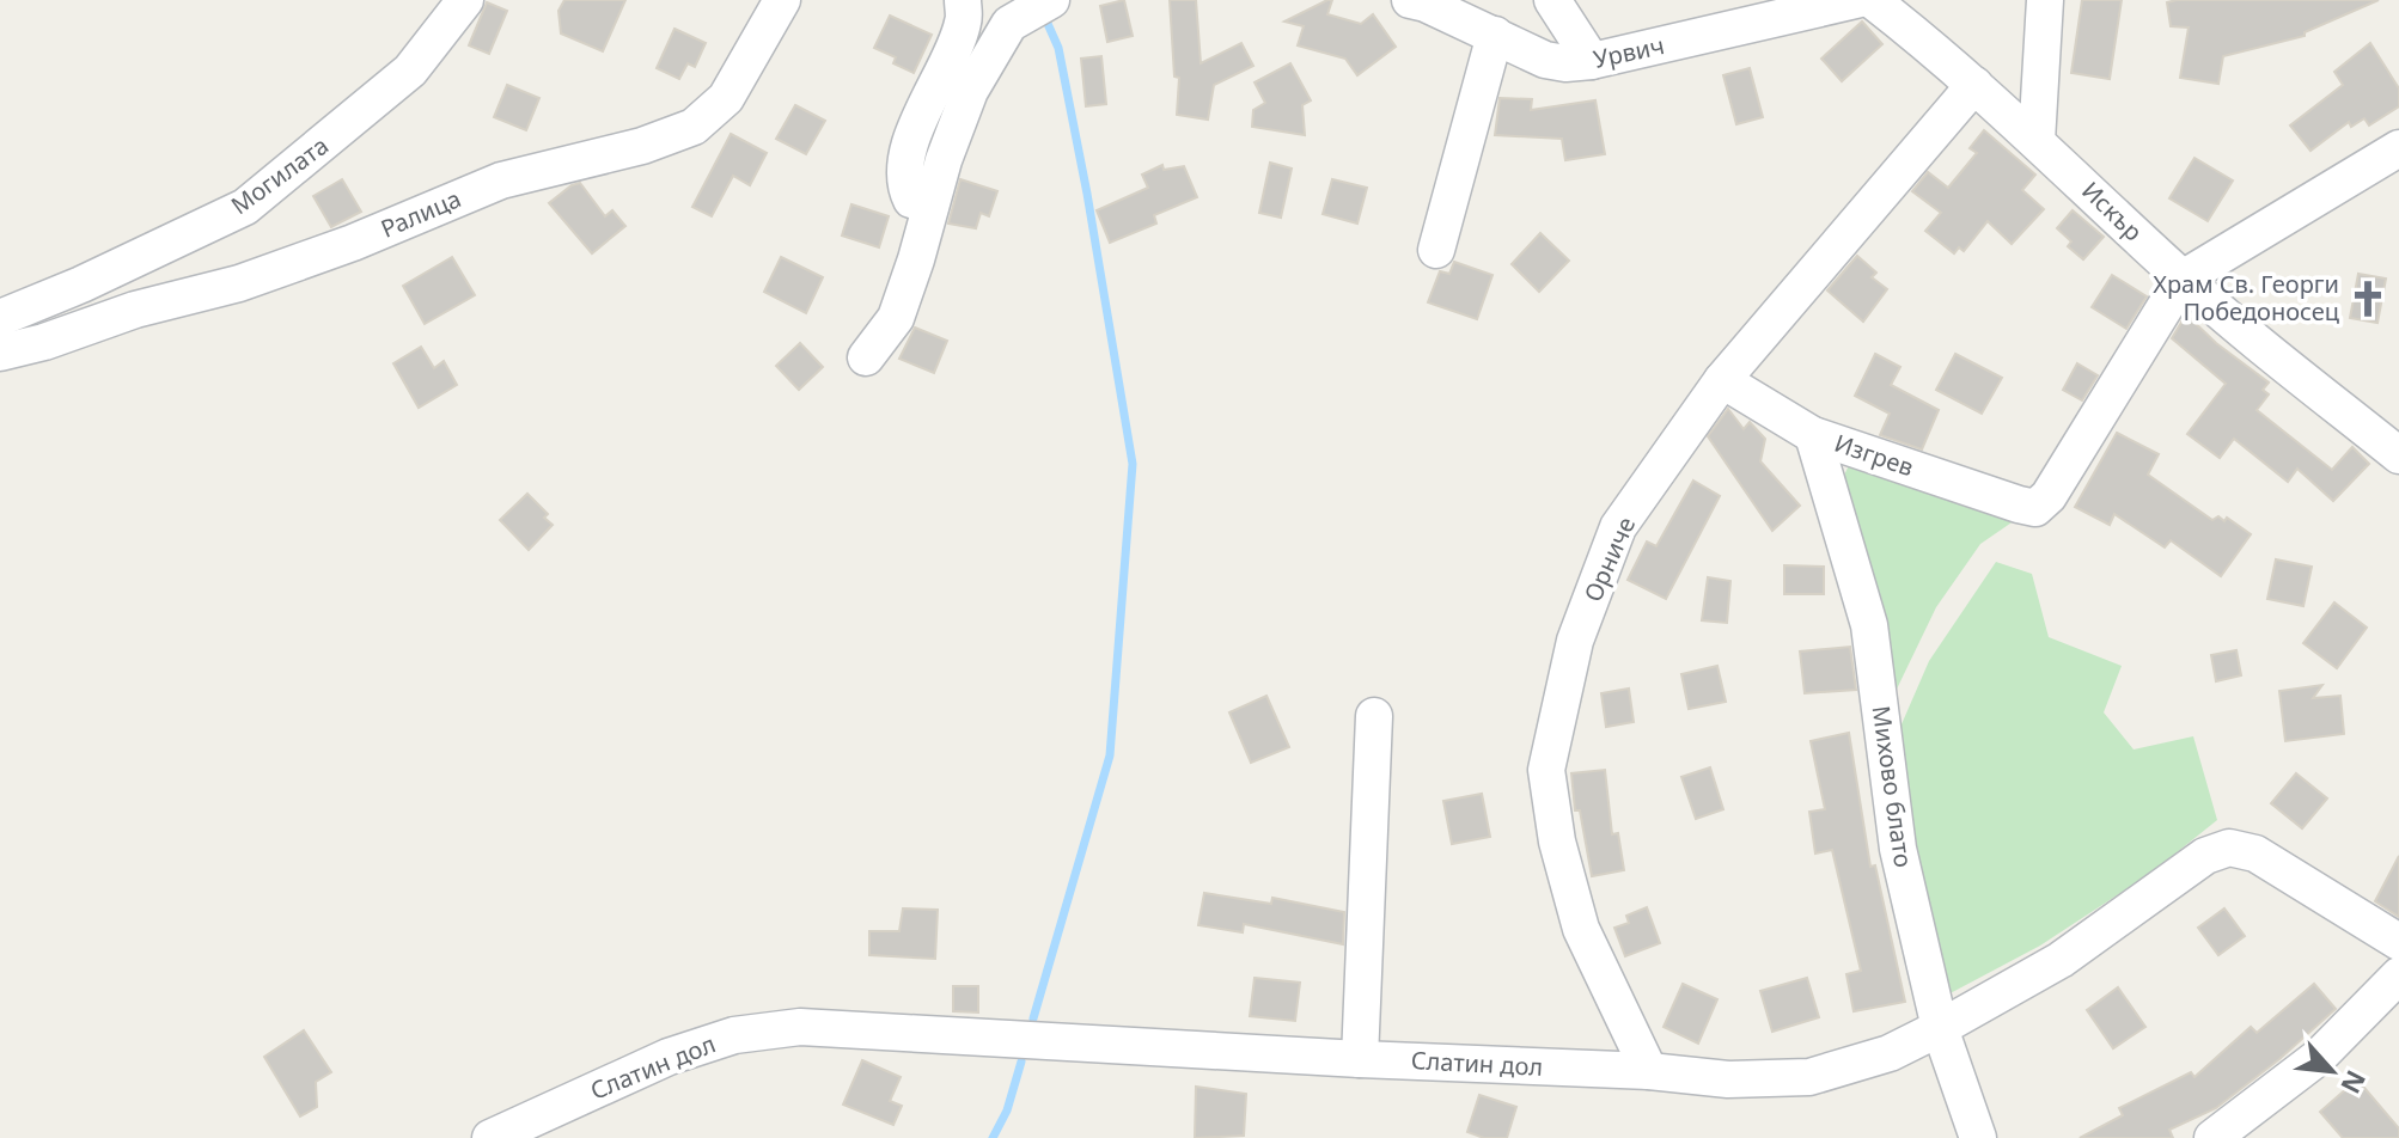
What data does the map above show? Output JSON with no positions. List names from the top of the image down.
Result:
{
  "streets": {
    "street": [
      "Урвич",
      "Могилата",
      "Искър",
      "Ралица",
      "Изгрев",
      "Орниче",
      "Михово блато",
      "Слатин дол"
    ]
  },
  "crossings": [
    ["Искър", "Изгрев"],
    ["Искър", "Орниче"],
    ["Изгрев", "Орниче"],
    ["Изгрев", "Михово блато"],
    ["Орниче", "Слатин дол"],
    ["Михово блато", "Слатин дол"]
  ],
  "places": {
    "church": ["Храм Св. Георги Победоносец"]
  },
  "north": "bottom right"
}
